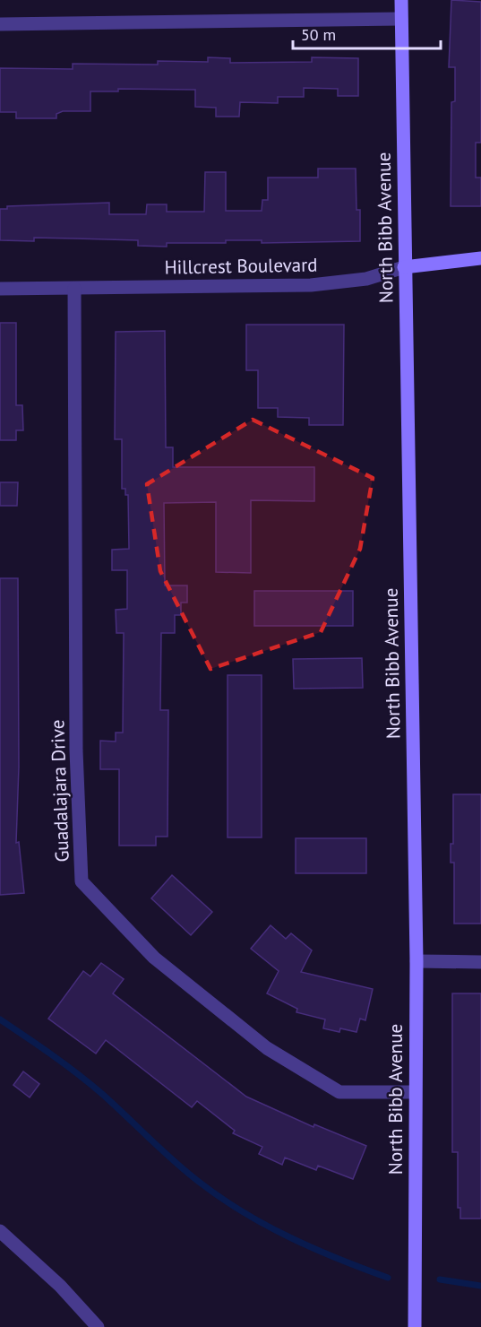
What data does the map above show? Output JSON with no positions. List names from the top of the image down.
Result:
{
  "streets": {
    "main road": ["North Bibb Avenue", "Hillcrest Boulevard"],
    "street": ["Guadalajara Drive"]
  },
  "crossings": [
    ["North Bibb Avenue", "Hillcrest Boulevard"],
    ["North Bibb Avenue", "Guadalajara Drive"],
    ["Hillcrest Boulevard", "Guadalajara Drive"]
  ],
  "scale_bar": "50 m"
}
